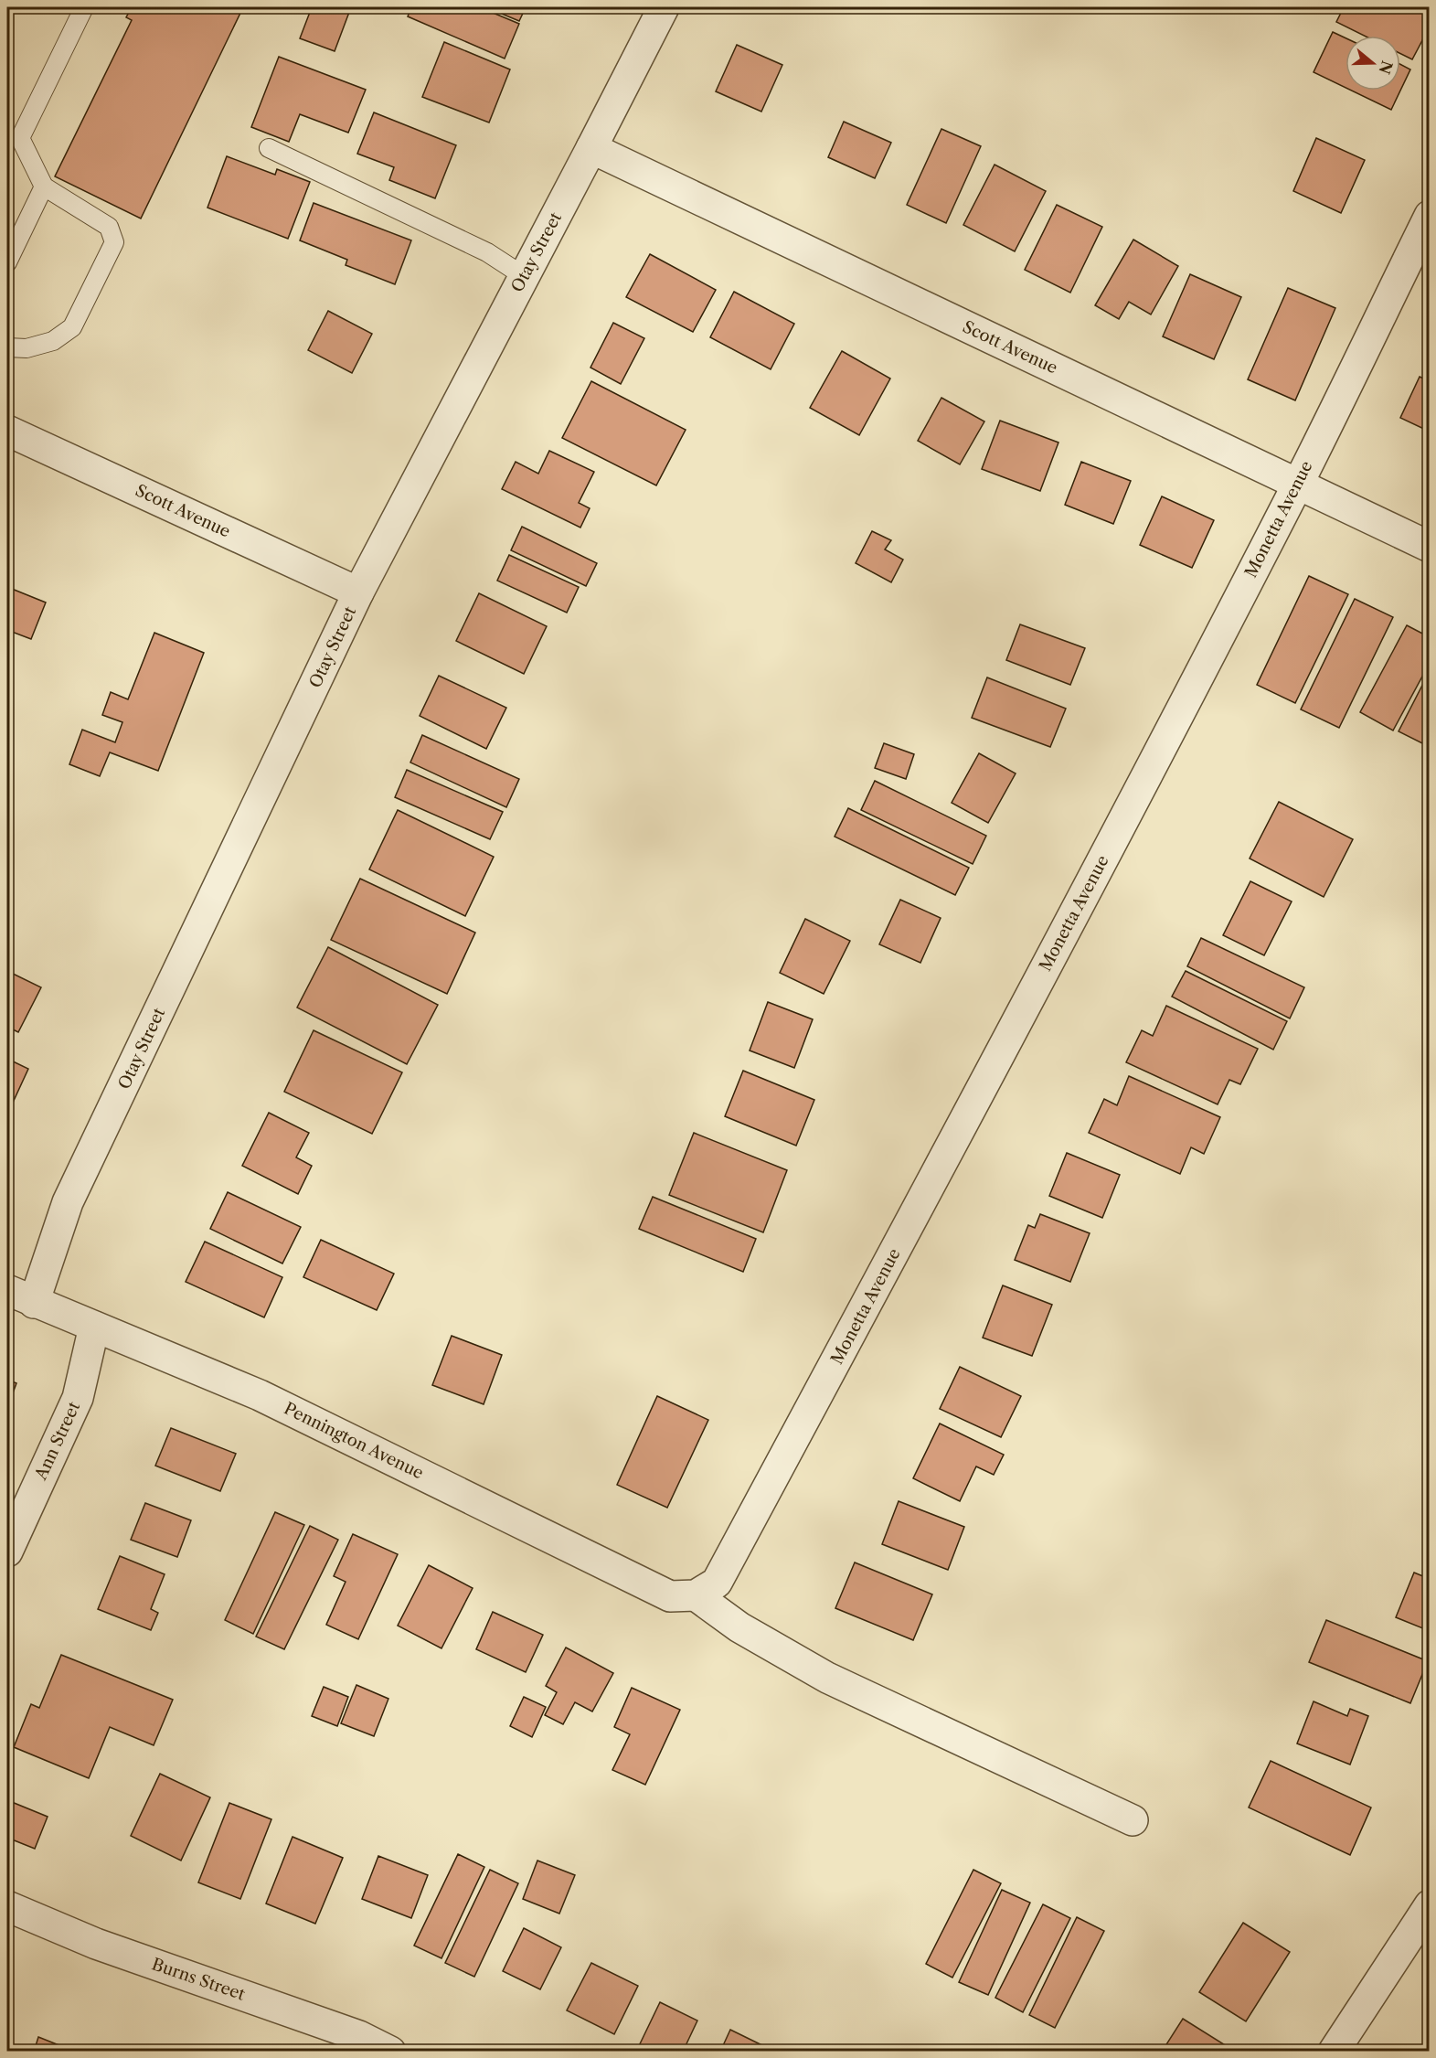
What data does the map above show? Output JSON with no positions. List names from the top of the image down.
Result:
{
  "streets": {
    "street": [
      "Otay Street",
      "Scott Avenue",
      "Monetta Avenue",
      "Ann Street",
      "Pennington Avenue",
      "Burns Street"
    ]
  },
  "crossings": [
    ["Otay Street", "Scott Avenue"],
    ["Otay Street", "Pennington Avenue"],
    ["Scott Avenue", "Monetta Avenue"],
    ["Monetta Avenue", "Pennington Avenue"],
    ["Ann Street", "Pennington Avenue"]
  ],
  "north": "right"
}
